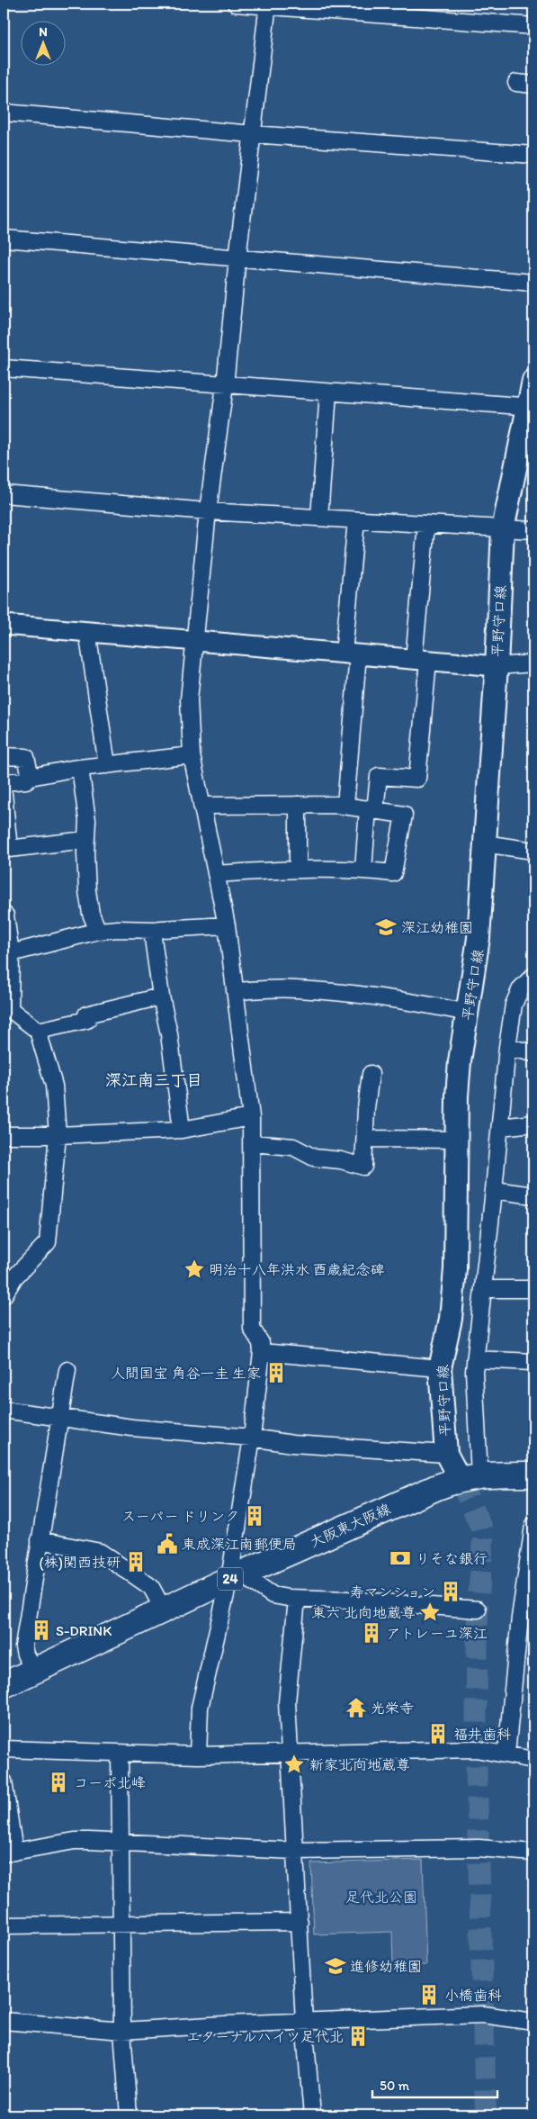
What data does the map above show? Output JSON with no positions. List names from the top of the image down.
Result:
{
  "streets": {
    "main road": ["平野守口線", "大阪東大阪線", "24"]
  },
  "crossings": [
    ["平野守口線", "大阪東大阪線"]
  ],
  "districts": ["深江南三丁目"],
  "parks": ["足代北公園"],
  "places": {
    "school or university": ["深江幼稚園", "進修幼稚園"],
    "place": ["明治十八年洪水 酉歳紀念碑", "東六 北向地蔵尊", "新家北向地蔵尊"],
    "building": [
      "人間国宝 角谷一圭 生家",
      "スーパー ドリンク",
      "(株)関西技研",
      "寿マンション",
      "S-DRINK",
      "アトレーユ深江",
      "福井歯科",
      "コーポ北峰",
      "小橋歯科",
      "エターナルハイツ足代北"
    ],
    "public building": ["東成深江南郵便局"],
    "bank": ["りそな銀行"],
    "temple": ["光栄寺"]
  },
  "scale_bar": "50 m",
  "north": "top"
}
